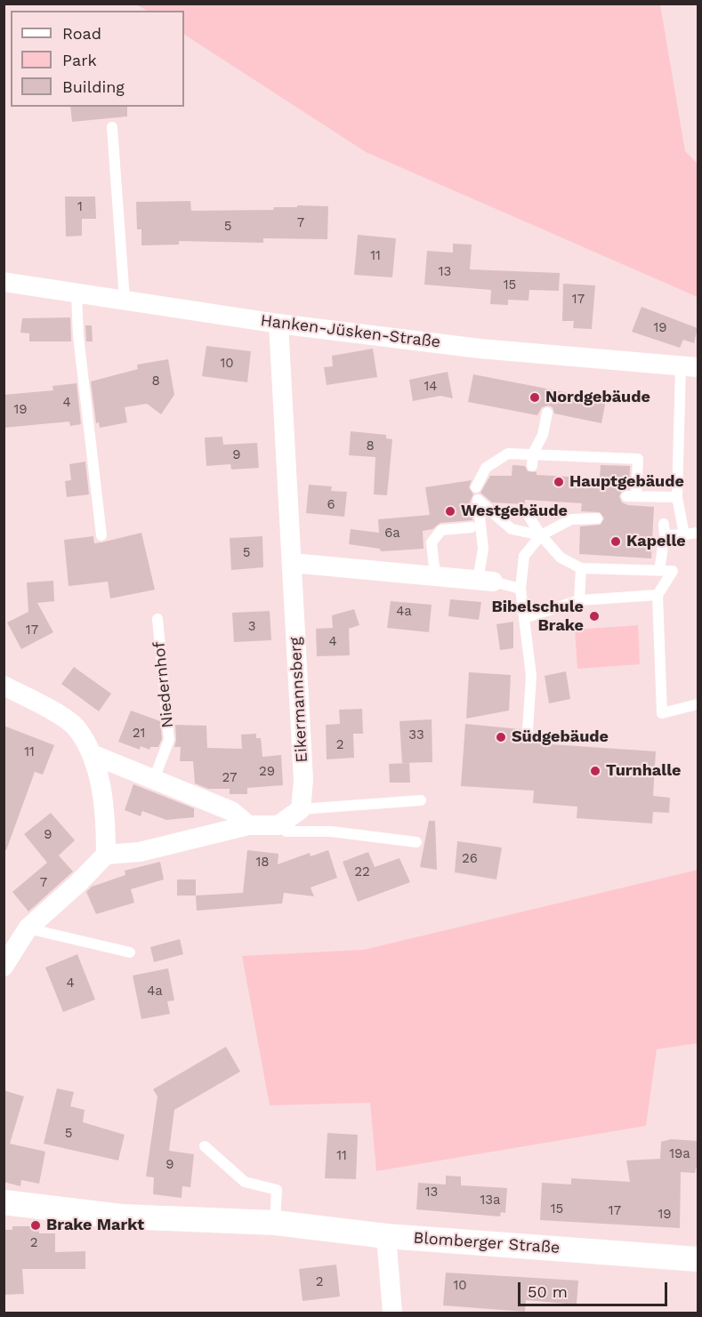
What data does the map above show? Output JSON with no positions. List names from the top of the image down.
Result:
{
  "streets": {
    "street": ["Hanken-Jüsken-Straße", "Eikermannsberg", "Blomberger Straße"],
    "lane": ["Niedernhof"]
  },
  "crossings": [
    ["Hanken-Jüsken-Straße", "Eikermannsberg"]
  ],
  "places": [
    "Nordgebäude",
    "Hauptgebäude",
    "Westgebäude",
    "Kapelle",
    "Bibelschule Brake",
    "Südgebäude",
    "Turnhalle",
    "Brake Markt"
  ],
  "house_numbers": [
    "1",
    "7",
    "5",
    "11",
    "13",
    "15",
    "17",
    "19",
    "10",
    "8",
    "14",
    "4",
    "19",
    "8",
    "9",
    "6",
    "6a",
    "5",
    "4a",
    "3",
    "17",
    "4",
    "21",
    "33",
    "2",
    "11",
    "29",
    "27",
    "9",
    "26",
    "18",
    "22",
    "7",
    "4",
    "4a",
    "5",
    "19a",
    "11",
    "9",
    "13",
    "13a",
    "15",
    "17",
    "19",
    "2",
    "2",
    "10"
  ],
  "legend": ["Road", "Park", "Building"],
  "scale_bar": "50 m"
}
